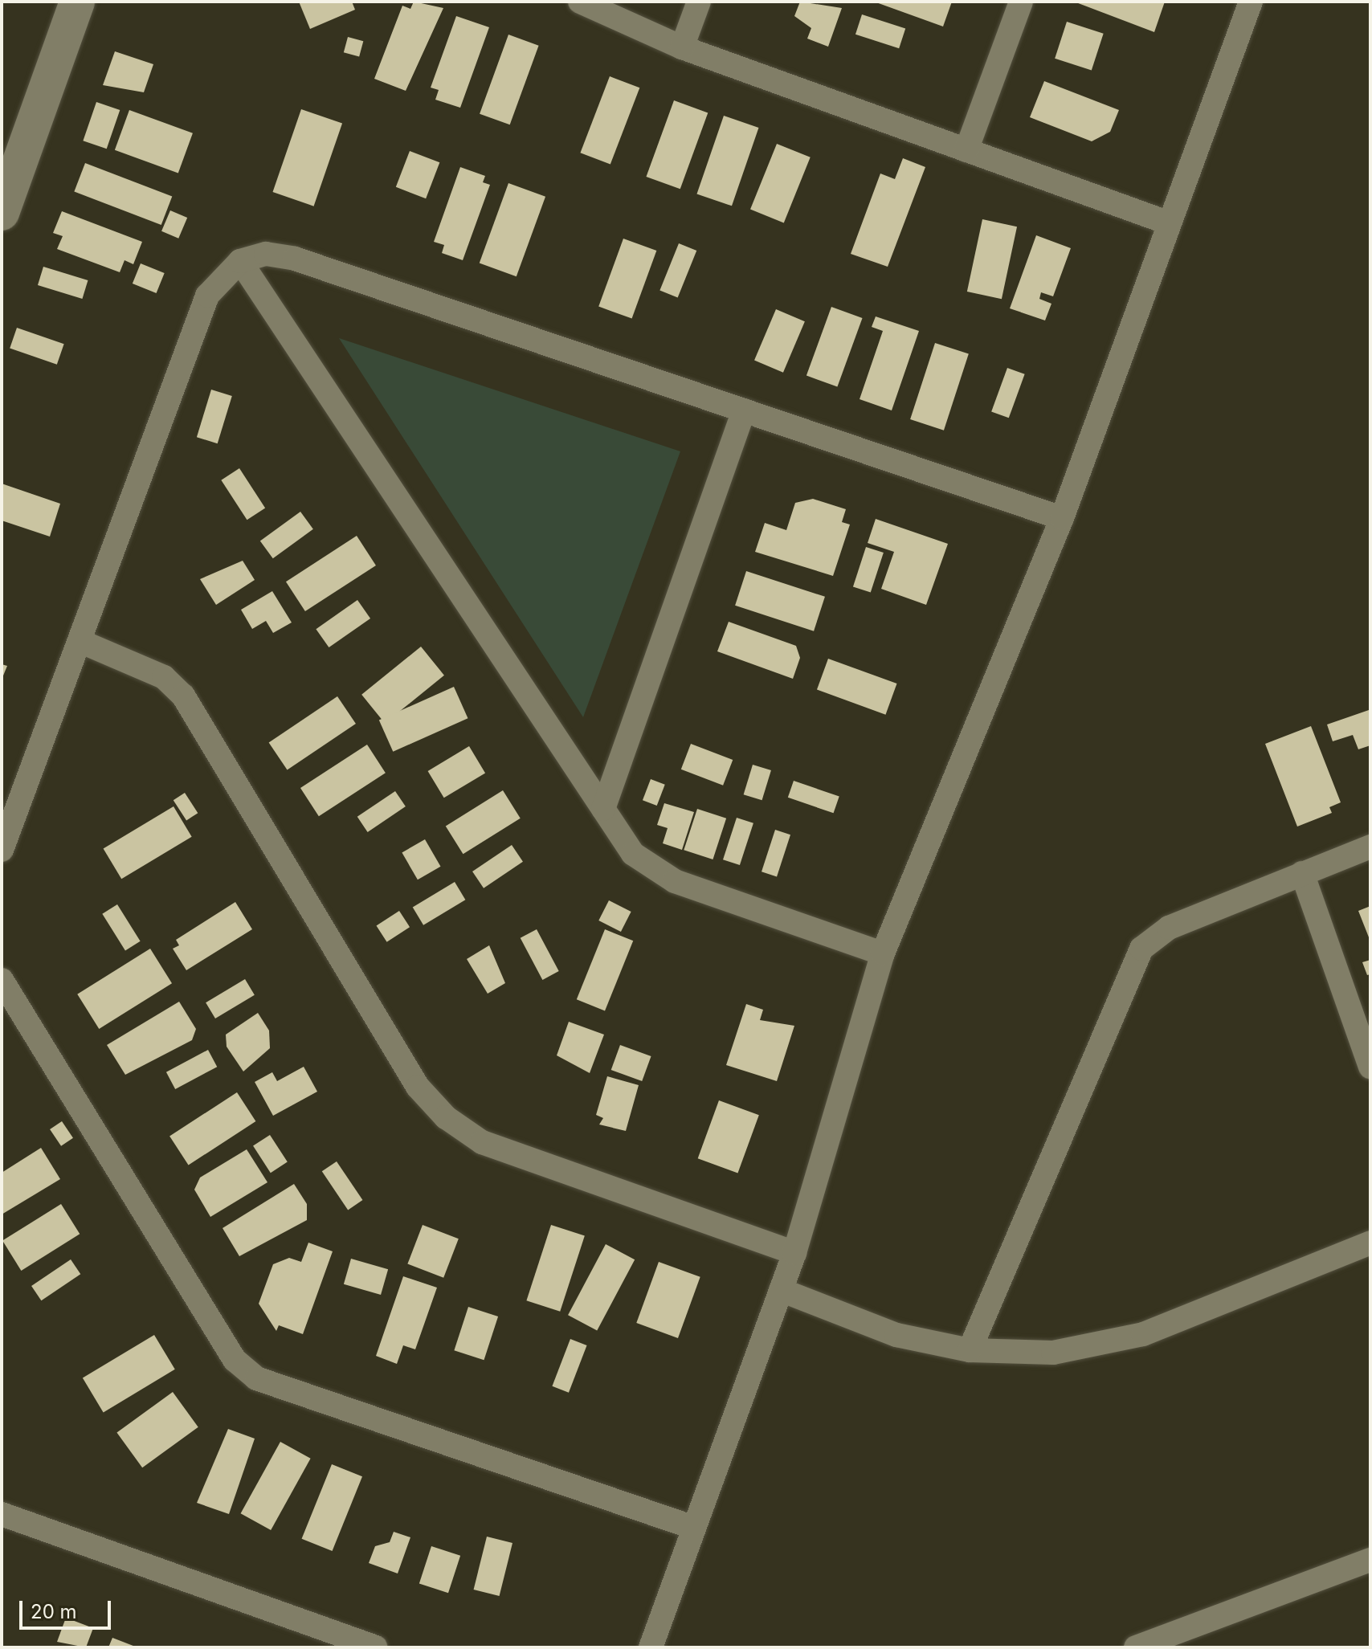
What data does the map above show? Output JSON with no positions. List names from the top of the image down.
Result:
{
  "scale_bar": "20 m"
}
